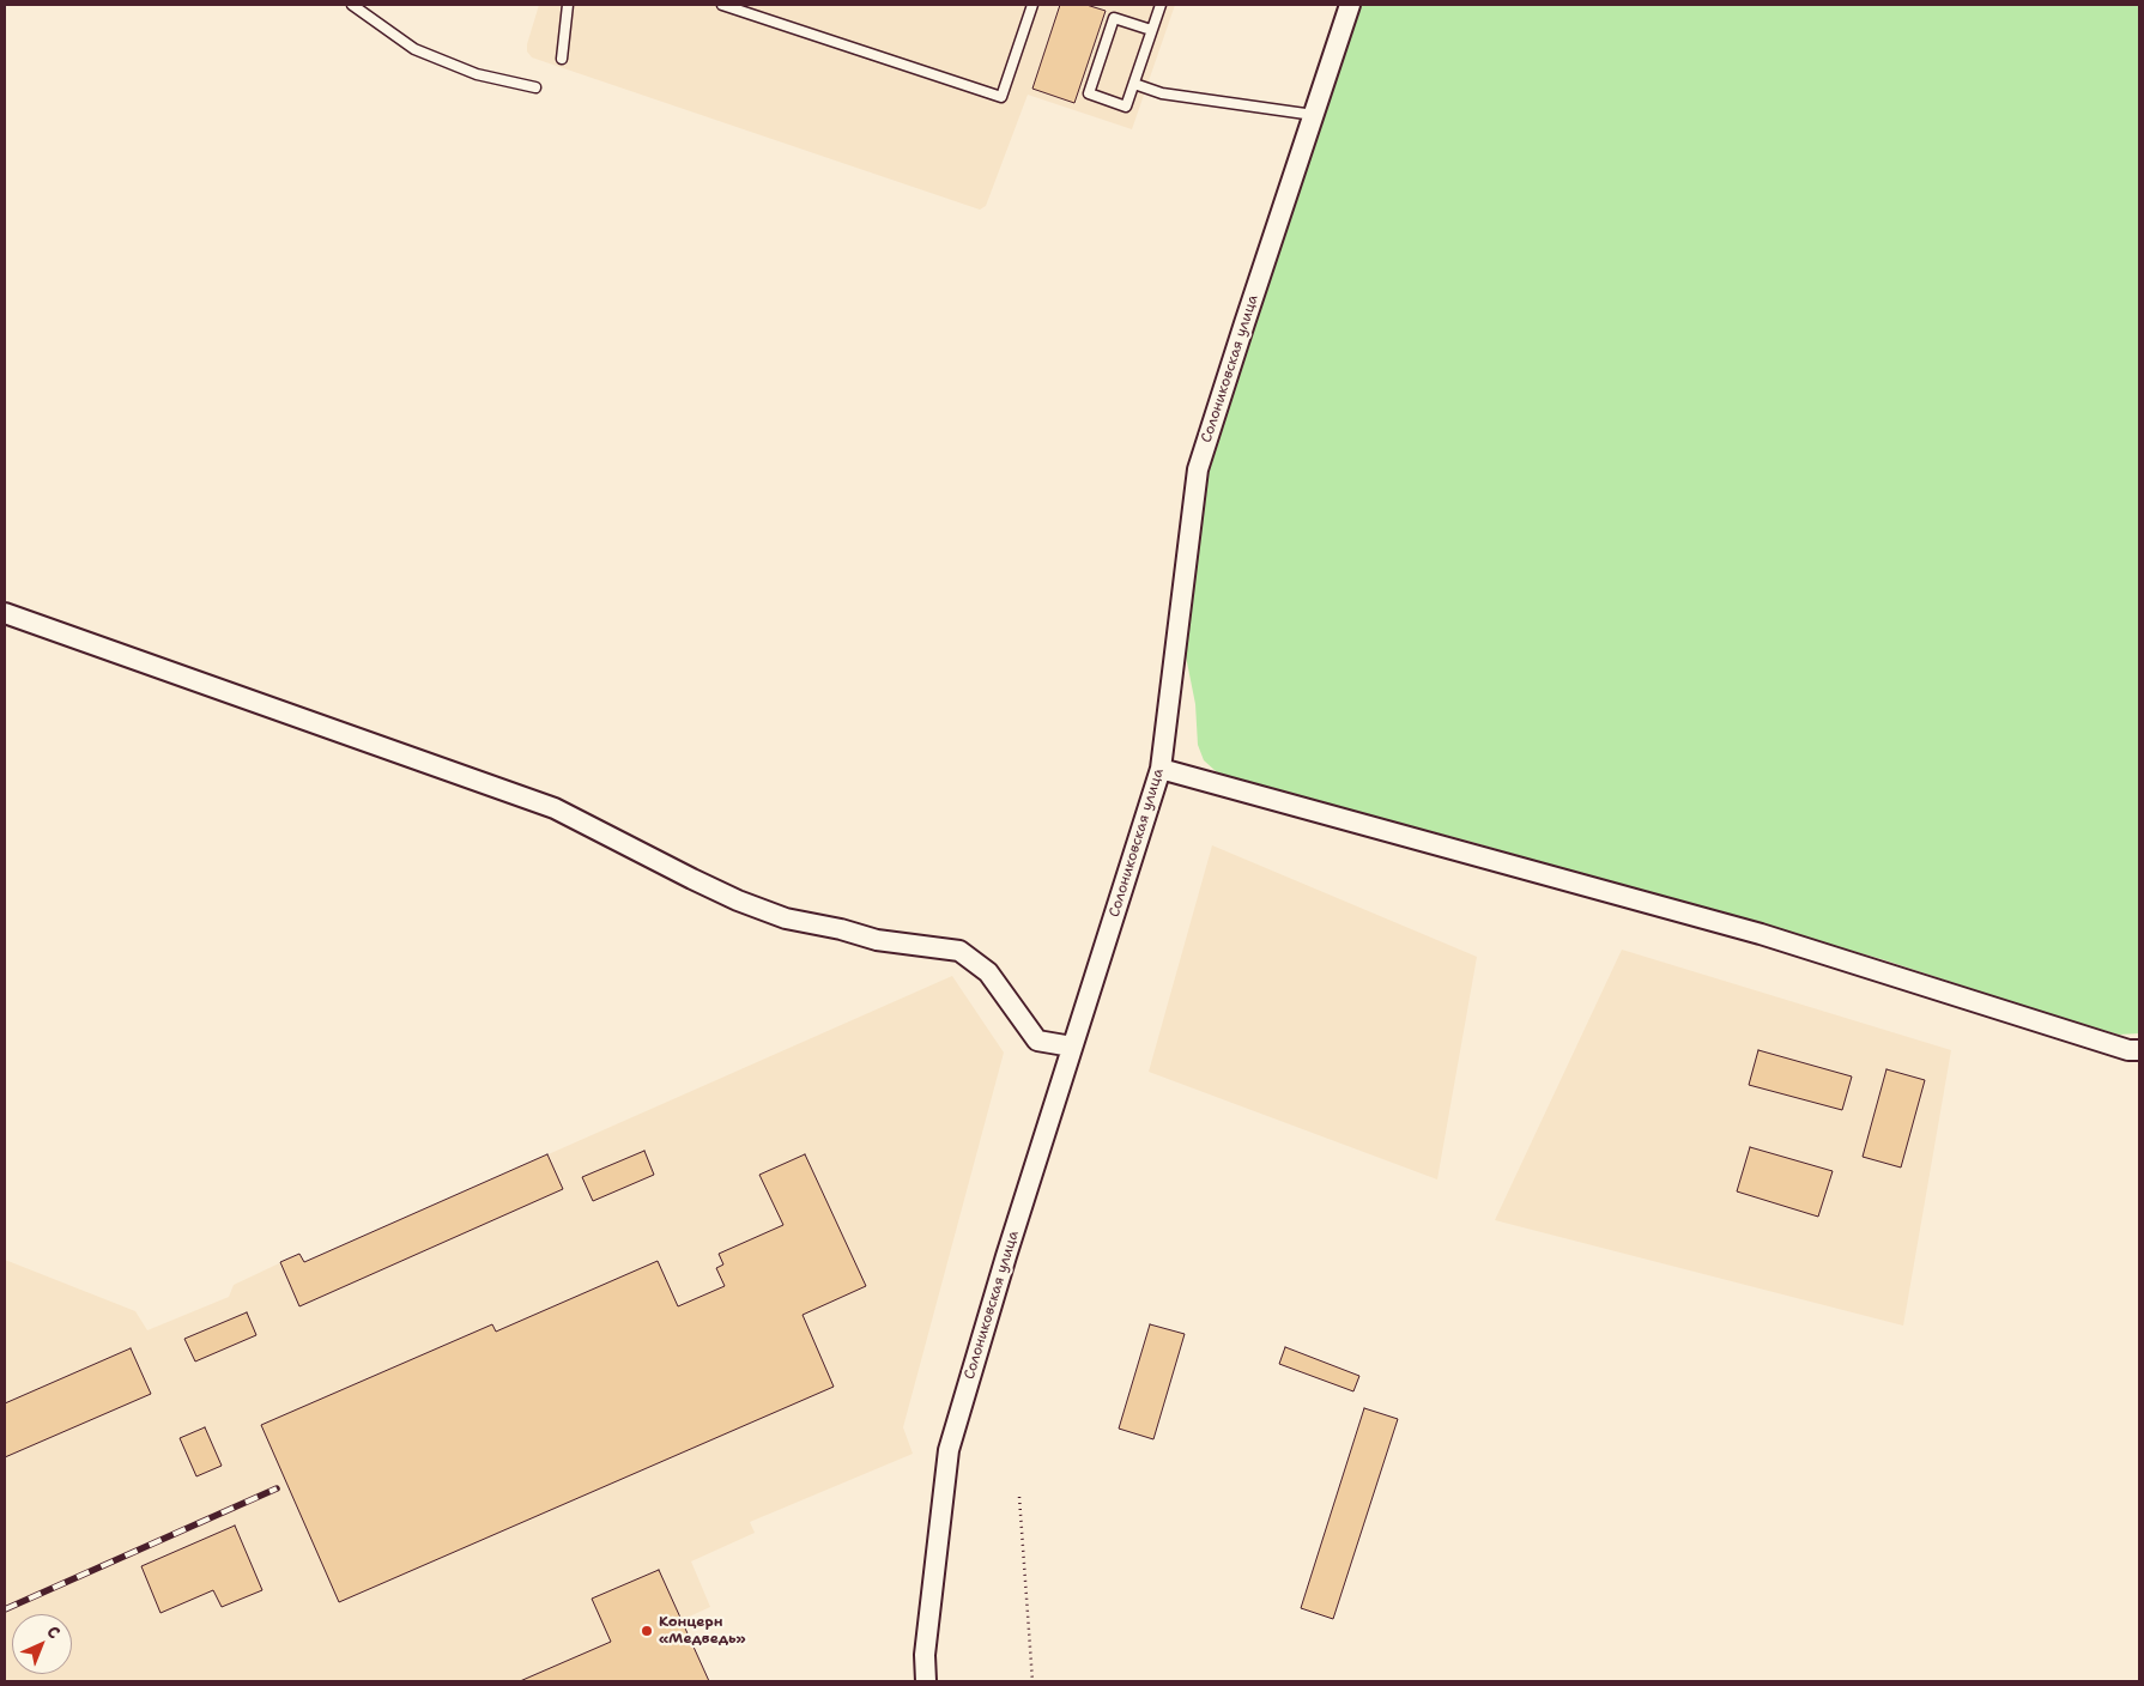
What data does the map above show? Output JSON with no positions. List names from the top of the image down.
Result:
{
  "streets": {
    "street": ["Солониковская улица"]
  },
  "places": ["Концерн «Медведь»"],
  "north": "top right"
}
